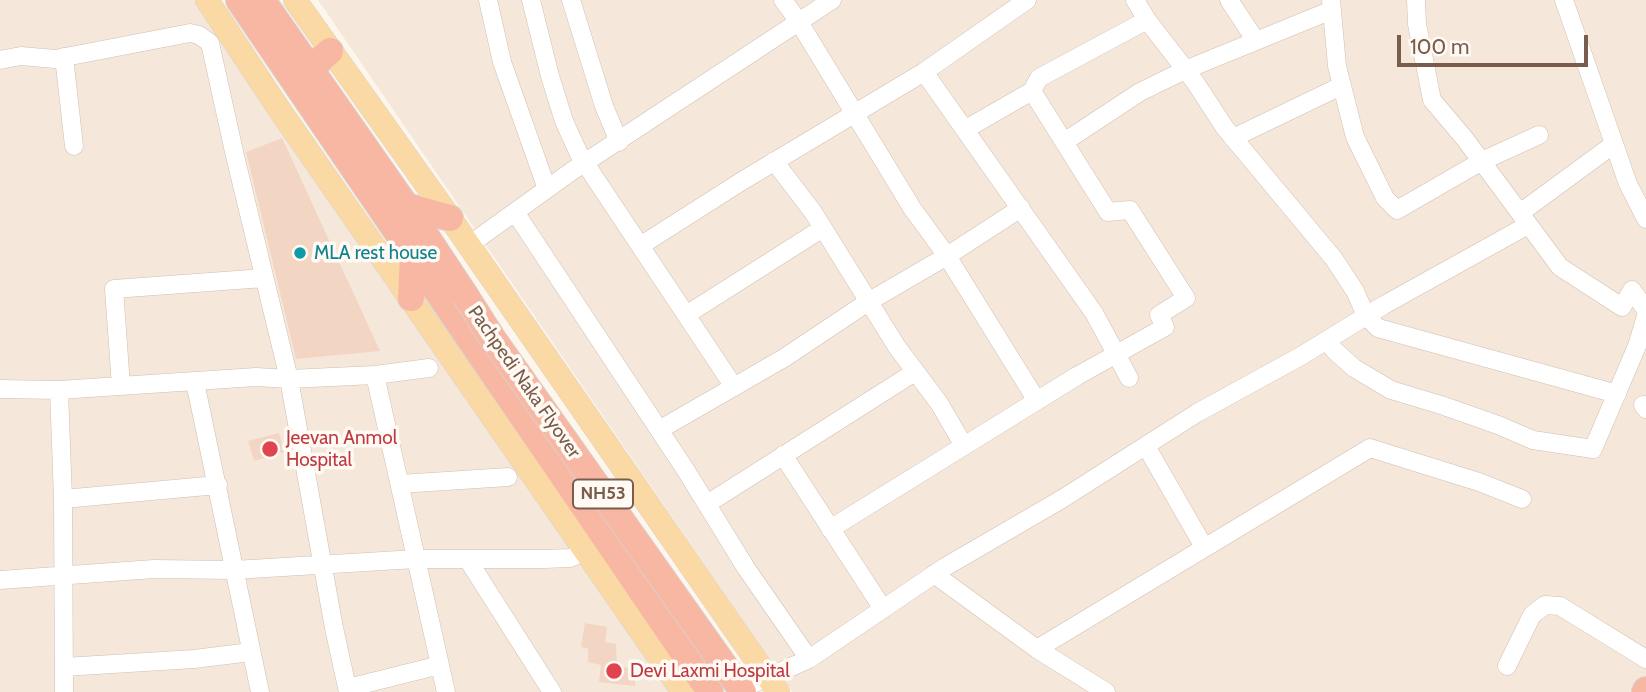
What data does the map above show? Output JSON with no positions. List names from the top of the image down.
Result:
{
  "streets": {
    "highway": ["Pachpedi Naka Flyover", "NH53"]
  },
  "crossings": [
    ["Pachpedi Naka Flyover", "NH53"]
  ],
  "places": ["MLA rest house", "Jeevan Anmol Hospital", "Devi Laxmi Hospital"],
  "scale_bar": "100 m"
}
